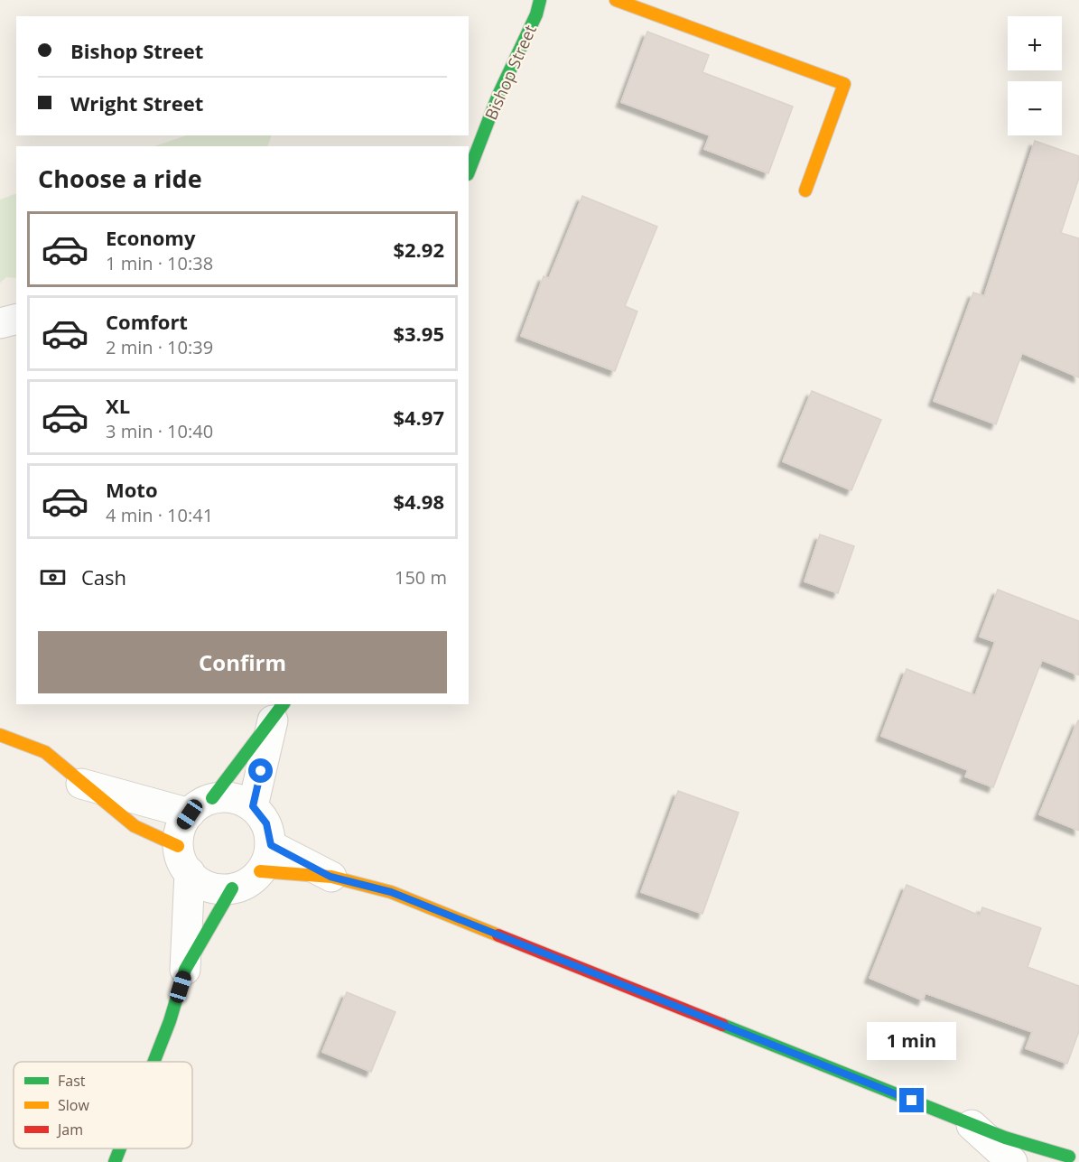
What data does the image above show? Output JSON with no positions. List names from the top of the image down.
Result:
{
  "streets": {
    "street": ["Bishop Street"]
  },
  "legend": ["Fast", "Slow", "Jam"],
  "page": {
    "map_buttons": ["+", "−"],
    "banner": ["Bishop Street", "Wright Street"],
    "heading": "Choose a ride",
    "list": [
      {
        "name": "Economy",
        "note": "1 min · 10:38",
        "value": "$2.92"
      },
      {
        "name": "Comfort",
        "note": "2 min · 10:39",
        "value": "$3.95"
      },
      {
        "name": "XL",
        "note": "3 min · 10:40",
        "value": "$4.97"
      },
      {
        "name": "Moto",
        "note": "4 min · 10:41",
        "value": "$4.98"
      }
    ],
    "pay": ["Cash", "150 m"],
    "buttons": "Confirm",
    "bubble": "1 min"
  }
}
